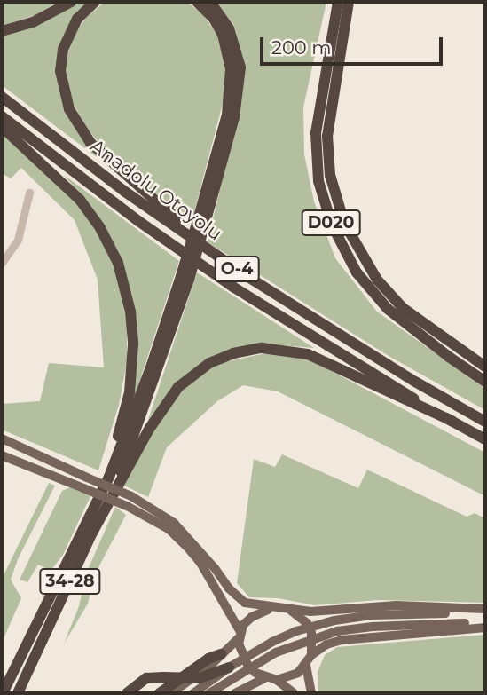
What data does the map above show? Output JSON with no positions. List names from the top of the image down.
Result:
{
  "streets": {
    "highway": [
      "Anadolu Otoyolu",
      "D020",
      "O-4",
      "34-28"
    ]
  },
  "scale_bar": "200 m"
}
